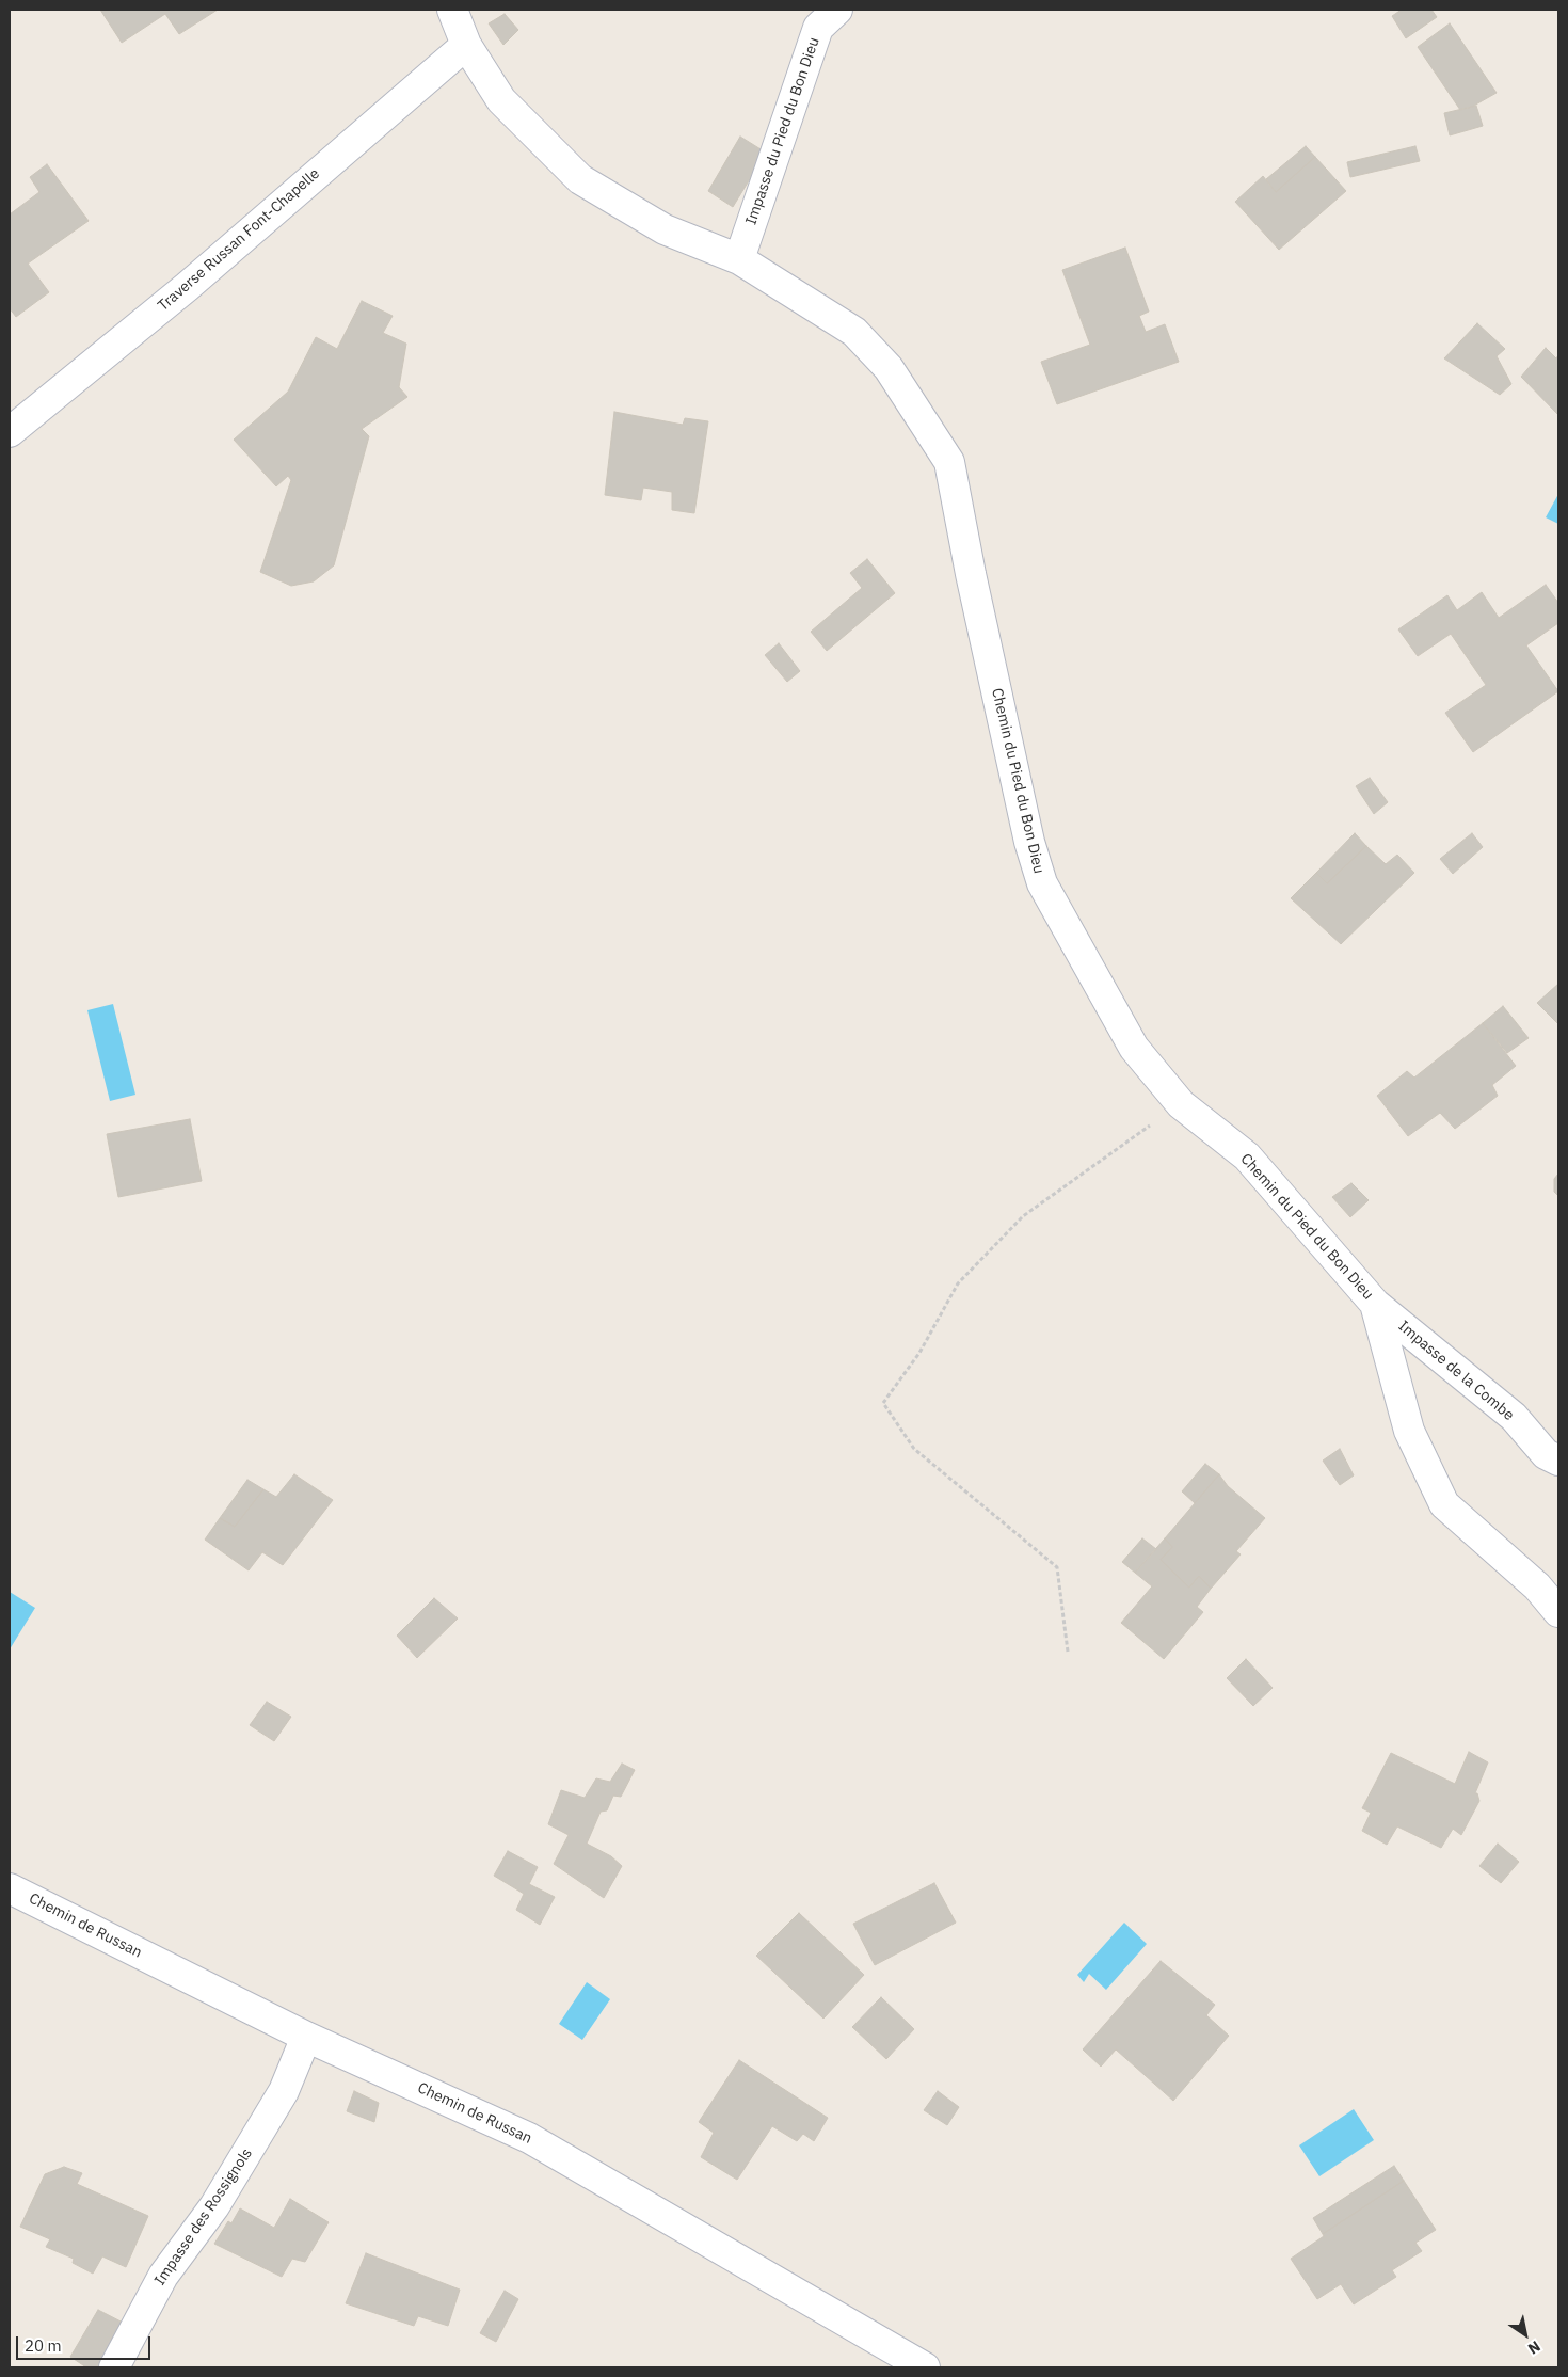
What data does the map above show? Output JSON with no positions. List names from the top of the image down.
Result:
{
  "streets": {
    "street": [
      "Impasse du Pied du Bon Dieu",
      "Traverse Russan Font-Chapelle",
      "Chemin du Pied du Bon Dieu",
      "Impasse de la Combe",
      "Chemin de Russan",
      "Impasse des Rossignols"
    ]
  },
  "crossings": [
    ["Impasse du Pied du Bon Dieu", "Chemin du Pied du Bon Dieu"],
    ["Traverse Russan Font-Chapelle", "Chemin du Pied du Bon Dieu"],
    ["Chemin du Pied du Bon Dieu", "Impasse de la Combe"],
    ["Chemin de Russan", "Impasse des Rossignols"]
  ],
  "scale_bar": "20 m",
  "north": "bottom right"
}
